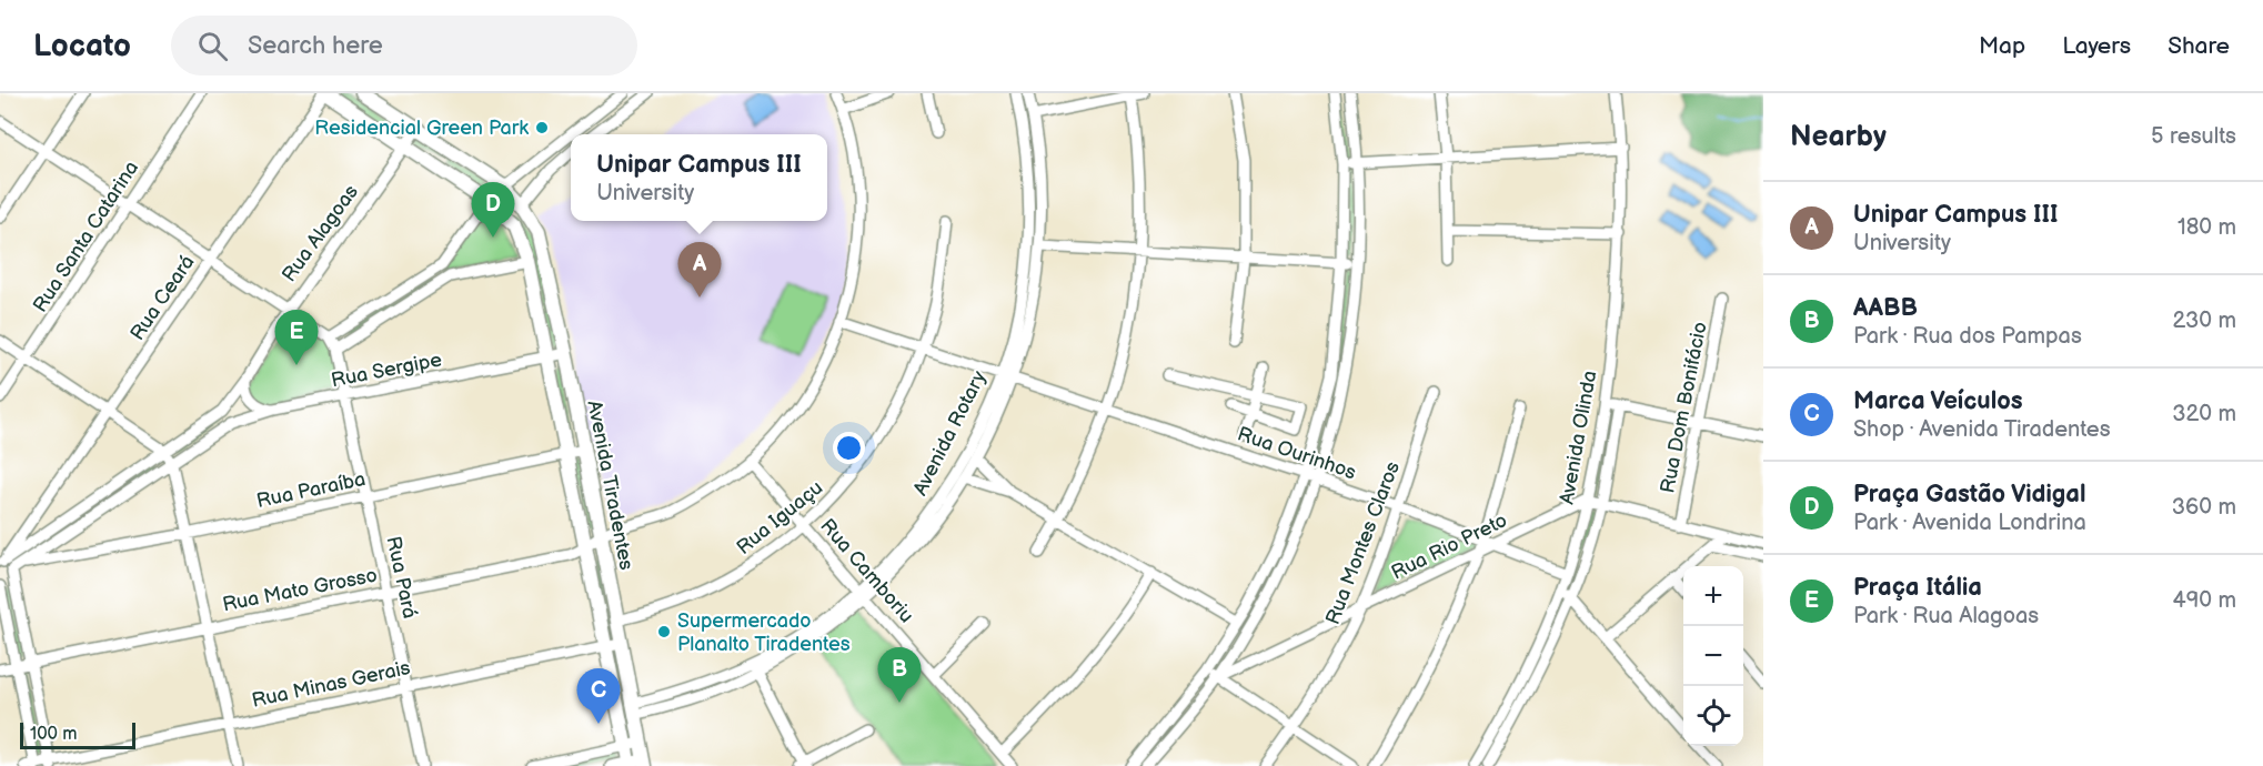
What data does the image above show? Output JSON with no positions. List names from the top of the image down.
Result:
{
  "streets": {
    "main road": ["Avenida Tiradentes"],
    "street": [
      "Rua Alagoas",
      "Rua Santa Catarina",
      "Rua Ceará",
      "Rua Sergipe",
      "Rua Dom Bonifácio",
      "Avenida Rotary",
      "Avenida Olinda",
      "Rua Ourinhos",
      "Rua Paraíba",
      "Rua Iguaçu",
      "Rua Montes Claros",
      "Rua Rio Preto",
      "Rua Camboriu",
      "Rua Pará",
      "Rua Mato Grosso",
      "Rua Minas Gerais"
    ]
  },
  "crossings": [
    ["Rua Alagoas", "Rua Sergipe"],
    ["Rua Alagoas", "Avenida Tiradentes"],
    ["Rua Ceará", "Rua Paraíba"],
    ["Rua Sergipe", "Avenida Tiradentes"],
    ["Rua Sergipe", "Rua Pará"],
    ["Avenida Rotary", "Rua Ourinhos"],
    ["Avenida Rotary", "Avenida Tiradentes"],
    ["Avenida Rotary", "Rua Camboriu"],
    ["Avenida Olinda", "Rua Ourinhos"],
    ["Avenida Olinda", "Rua Rio Preto"],
    ["Rua Ourinhos", "Rua Montes Claros"],
    ["Rua Ourinhos", "Rua Rio Preto"],
    ["Avenida Tiradentes", "Rua Paraíba"],
    ["Avenida Tiradentes", "Rua Iguaçu"],
    ["Avenida Tiradentes", "Rua Mato Grosso"],
    ["Avenida Tiradentes", "Rua Minas Gerais"],
    ["Rua Paraíba", "Rua Pará"],
    ["Rua Iguaçu", "Rua Camboriu"],
    ["Rua Montes Claros", "Rua Rio Preto"],
    ["Rua Camboriu", "Rua Mato Grosso"],
    ["Rua Pará", "Rua Mato Grosso"],
    ["Rua Pará", "Rua Minas Gerais"]
  ],
  "places": ["Residencial Green Park", "Supermercado Planalto Tiradentes"],
  "scale_bar": "100 m",
  "page": {
    "header": "Locato",
    "search": "Search here",
    "nav": ["Map", "Layers", "Share"],
    "heading": ["Nearby", "5 results"],
    "popup": ["Unipar Campus III", "University"],
    "list": [
      {
        "mark": "A",
        "name": "Unipar Campus III",
        "note": "University",
        "value": "180 m"
      },
      {
        "mark": "B",
        "name": "AABB",
        "note": "Park · Rua dos Pampas",
        "value": "230 m"
      },
      {
        "mark": "C",
        "name": "Marca Veículos",
        "note": "Shop · Avenida Tiradentes",
        "value": "320 m"
      },
      {
        "mark": "D",
        "name": "Praça Gastão Vidigal",
        "note": "Park · Avenida Londrina",
        "value": "360 m"
      },
      {
        "mark": "E",
        "name": "Praça Itália",
        "note": "Park · Rua Alagoas",
        "value": "490 m"
      }
    ],
    "pins": [
      "D",
      "A",
      "E",
      "B",
      "C"
    ],
    "map_buttons": ["+", "−"],
    "scale": "100 m"
  }
}
